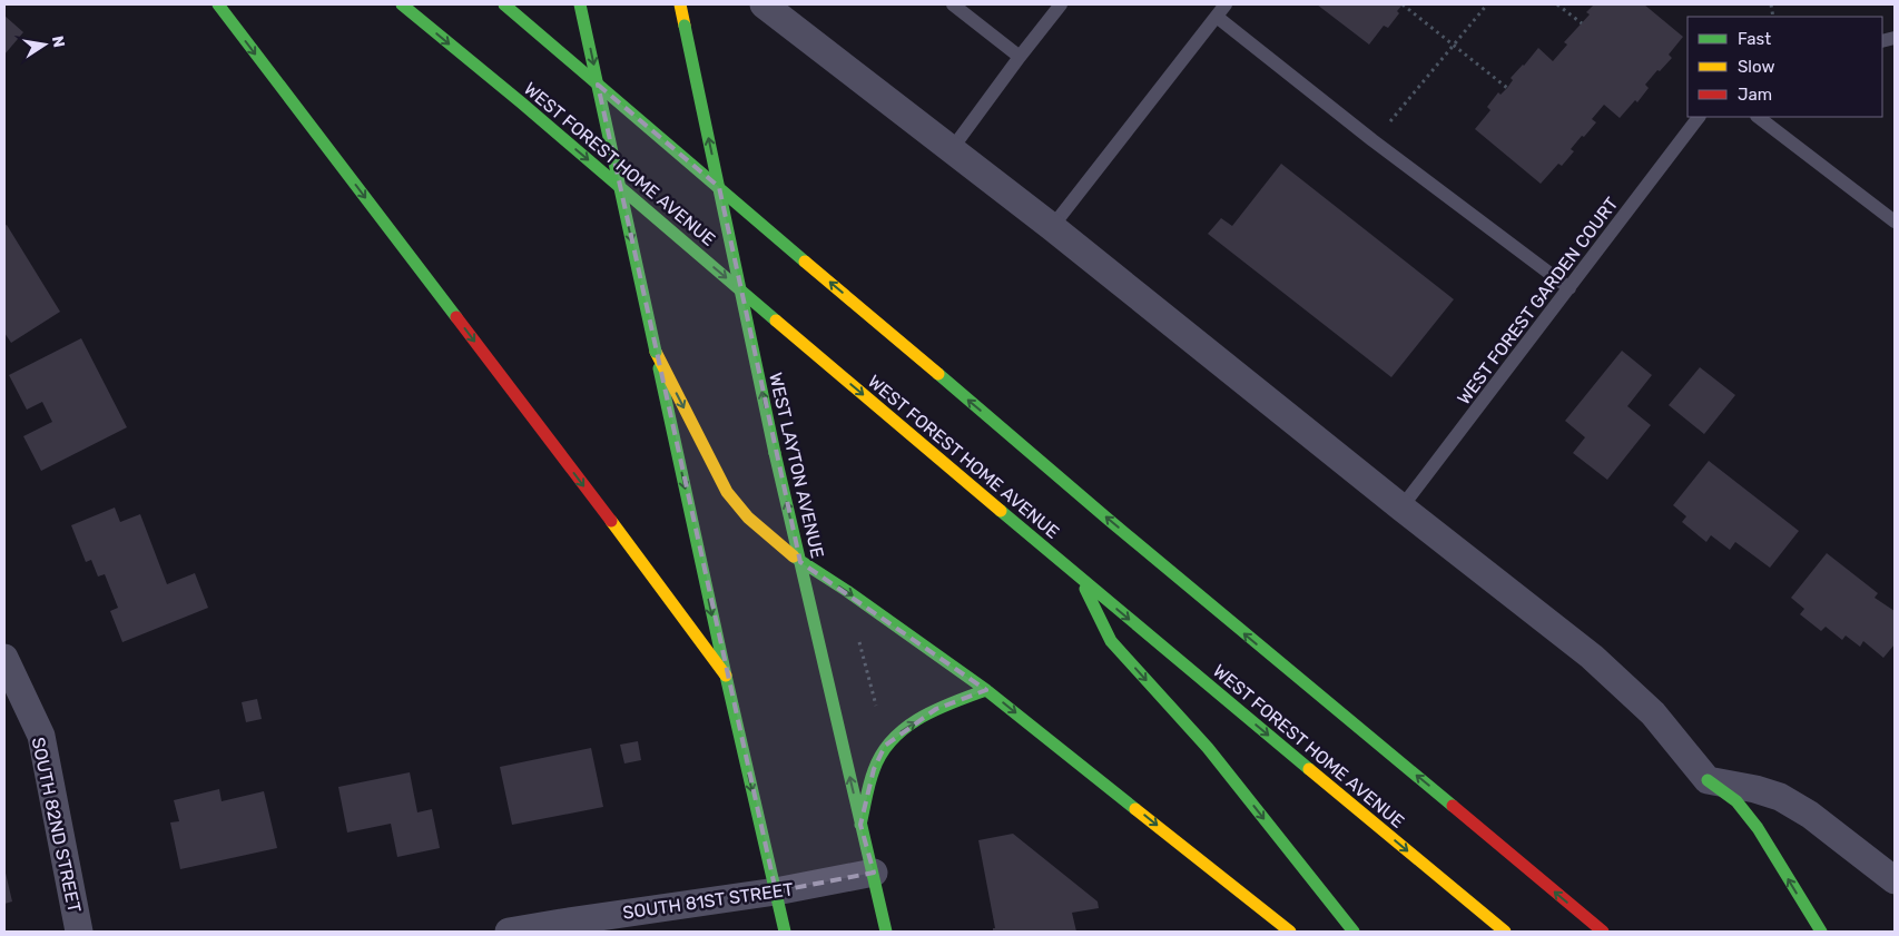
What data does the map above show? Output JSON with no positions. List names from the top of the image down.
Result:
{
  "streets": {
    "main road": ["WEST FOREST HOME AVENUE", "WEST LAYTON AVENUE"],
    "street": ["SOUTH 82ND STREET", "SOUTH 81ST STREET"],
    "lane": ["WEST FOREST GARDEN COURT"]
  },
  "crossings": [
    ["WEST LAYTON AVENUE", "SOUTH 81ST STREET"]
  ],
  "legend": ["Fast", "Slow", "Jam"],
  "north": "right"
}
